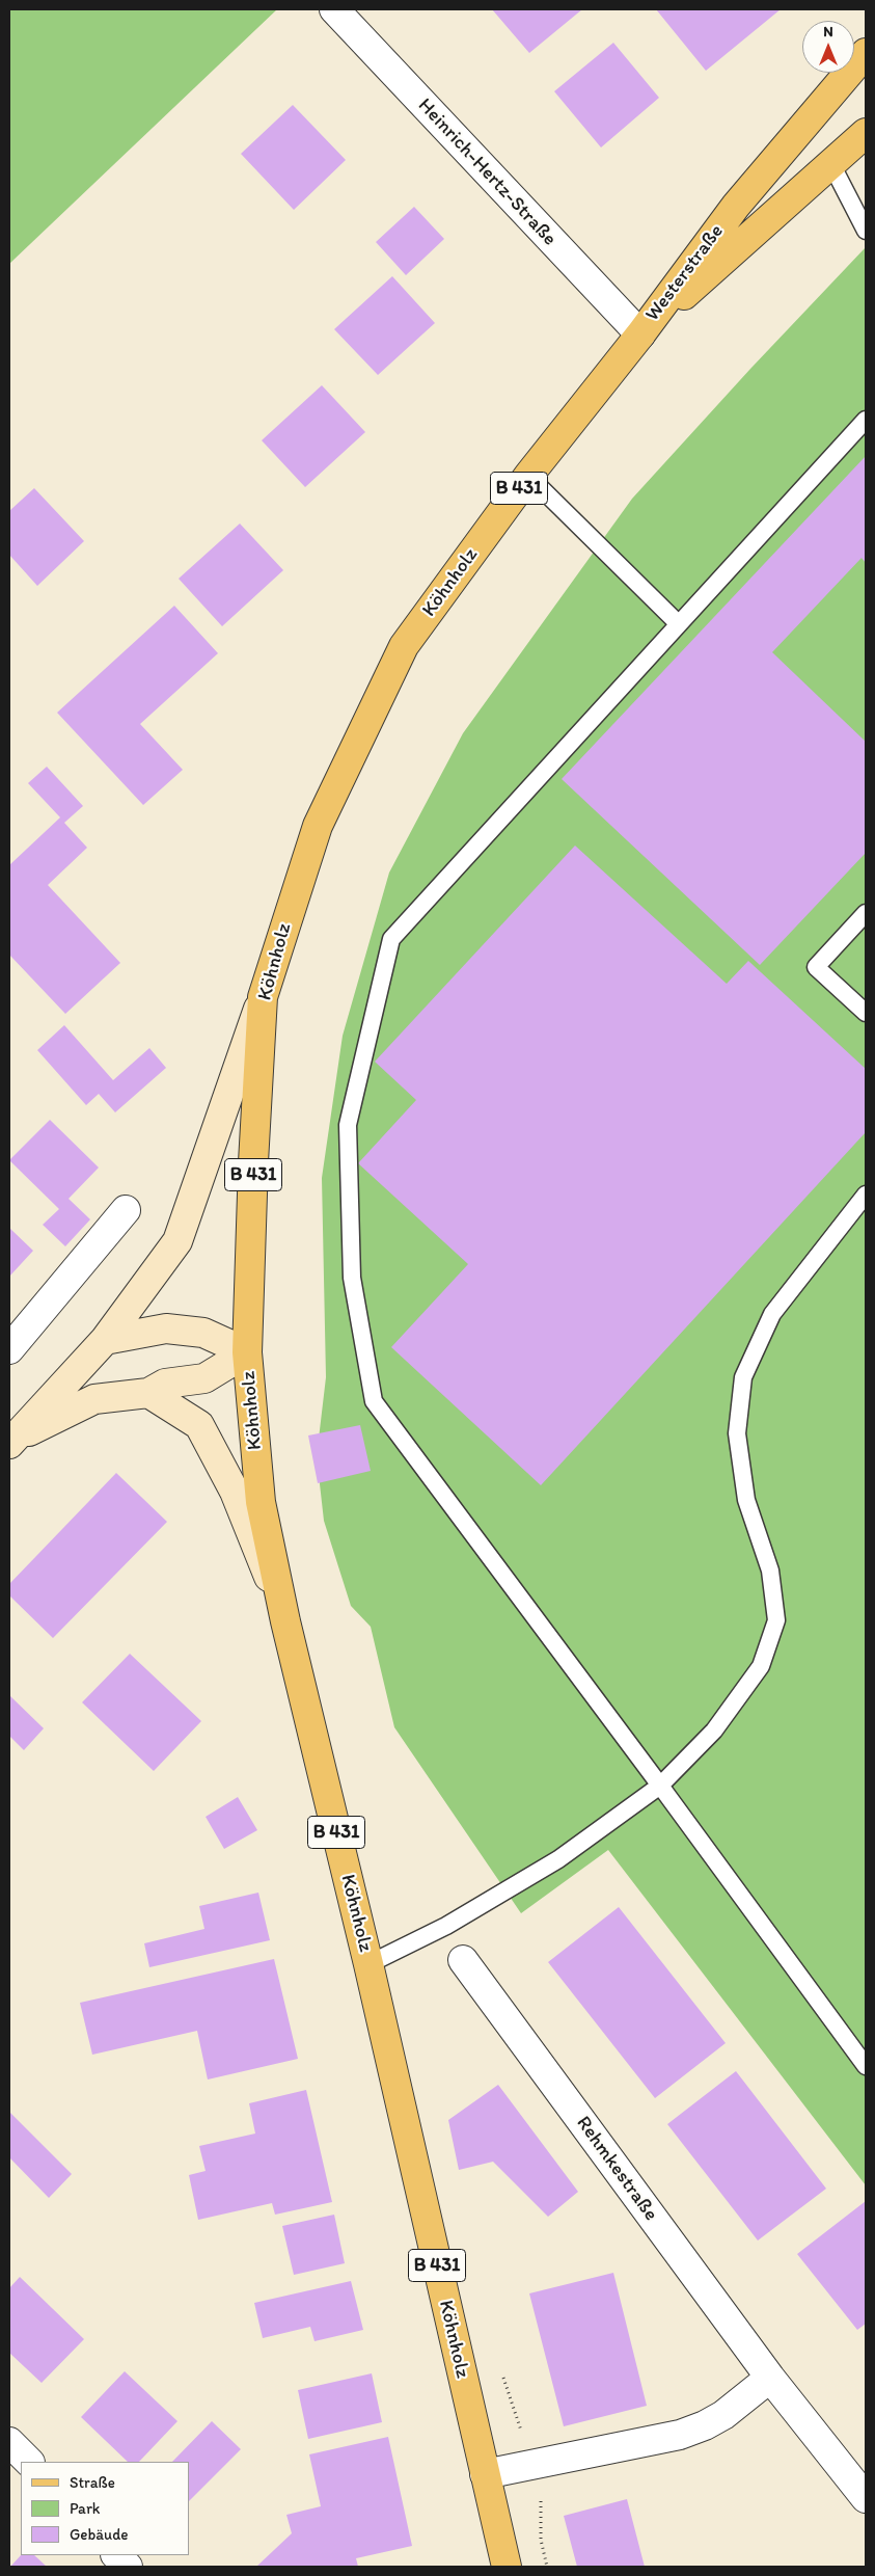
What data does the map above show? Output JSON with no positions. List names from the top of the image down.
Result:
{
  "streets": {
    "main road": ["Westerstraße", "B 431", "Köhnholz"],
    "street": ["Heinrich-Hertz-Straße", "Rehmkestraße"]
  },
  "crossings": [
    ["Heinrich-Hertz-Straße", "Westerstraße"],
    ["Heinrich-Hertz-Straße", "Köhnholz"],
    ["Westerstraße", "Köhnholz"]
  ],
  "legend": ["Straße", "Park", "Gebäude"],
  "north": "top"
}
